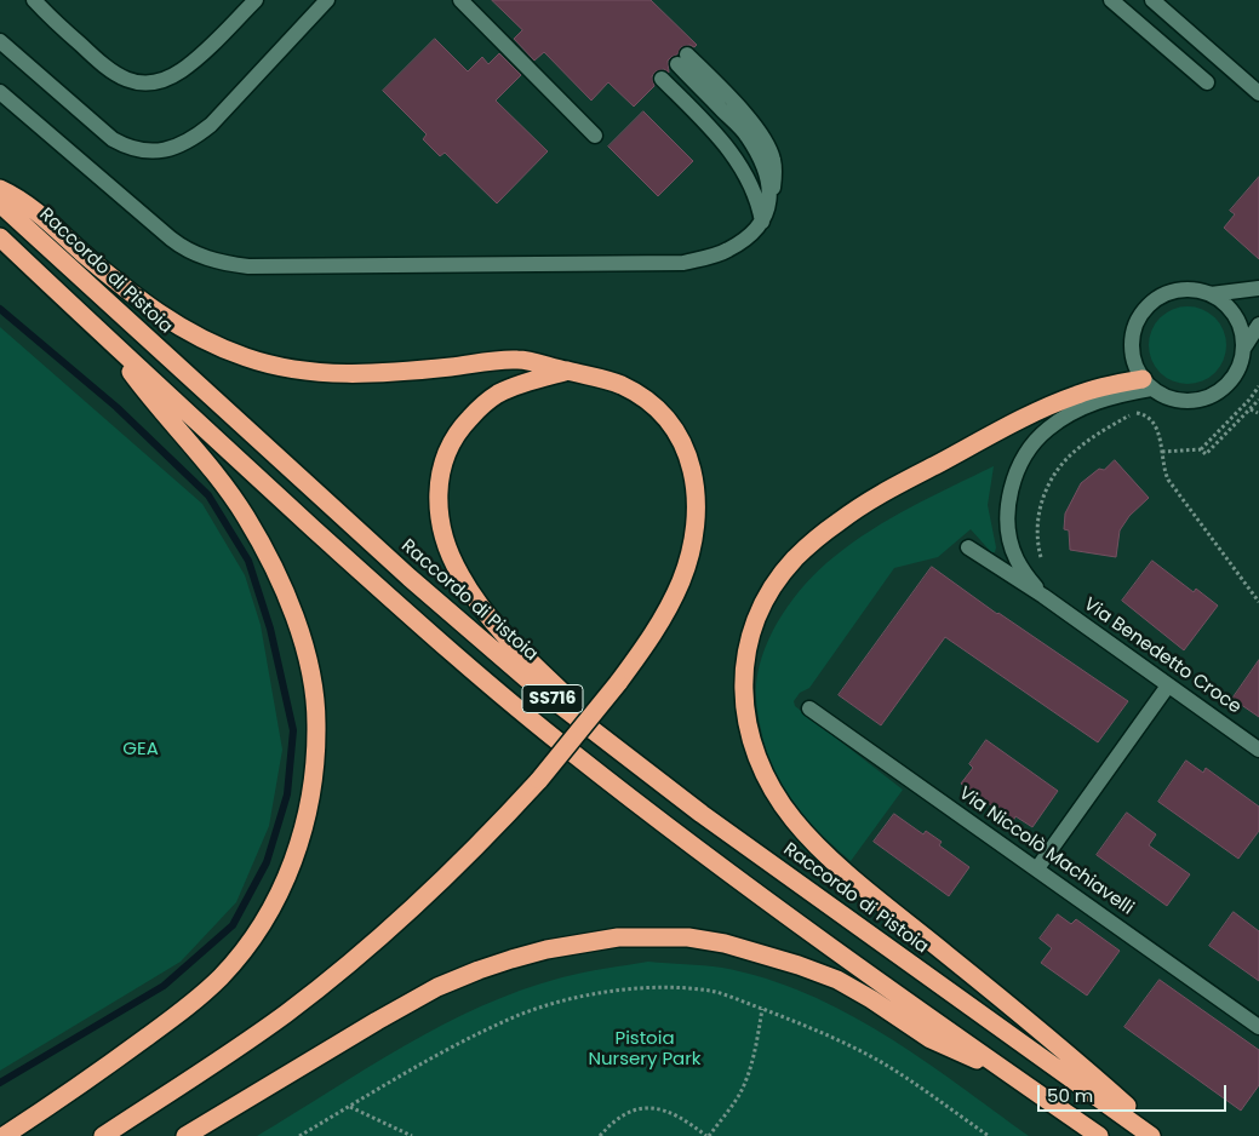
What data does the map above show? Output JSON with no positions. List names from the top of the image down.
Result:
{
  "streets": {
    "highway": ["Raccordo di Pistoia", "SS716"],
    "street": ["Via Benedetto Croce", "Via Niccolò Machiavelli"]
  },
  "parks": ["GEA", "Pistoia Nursery Park"],
  "scale_bar": "50 m"
}
